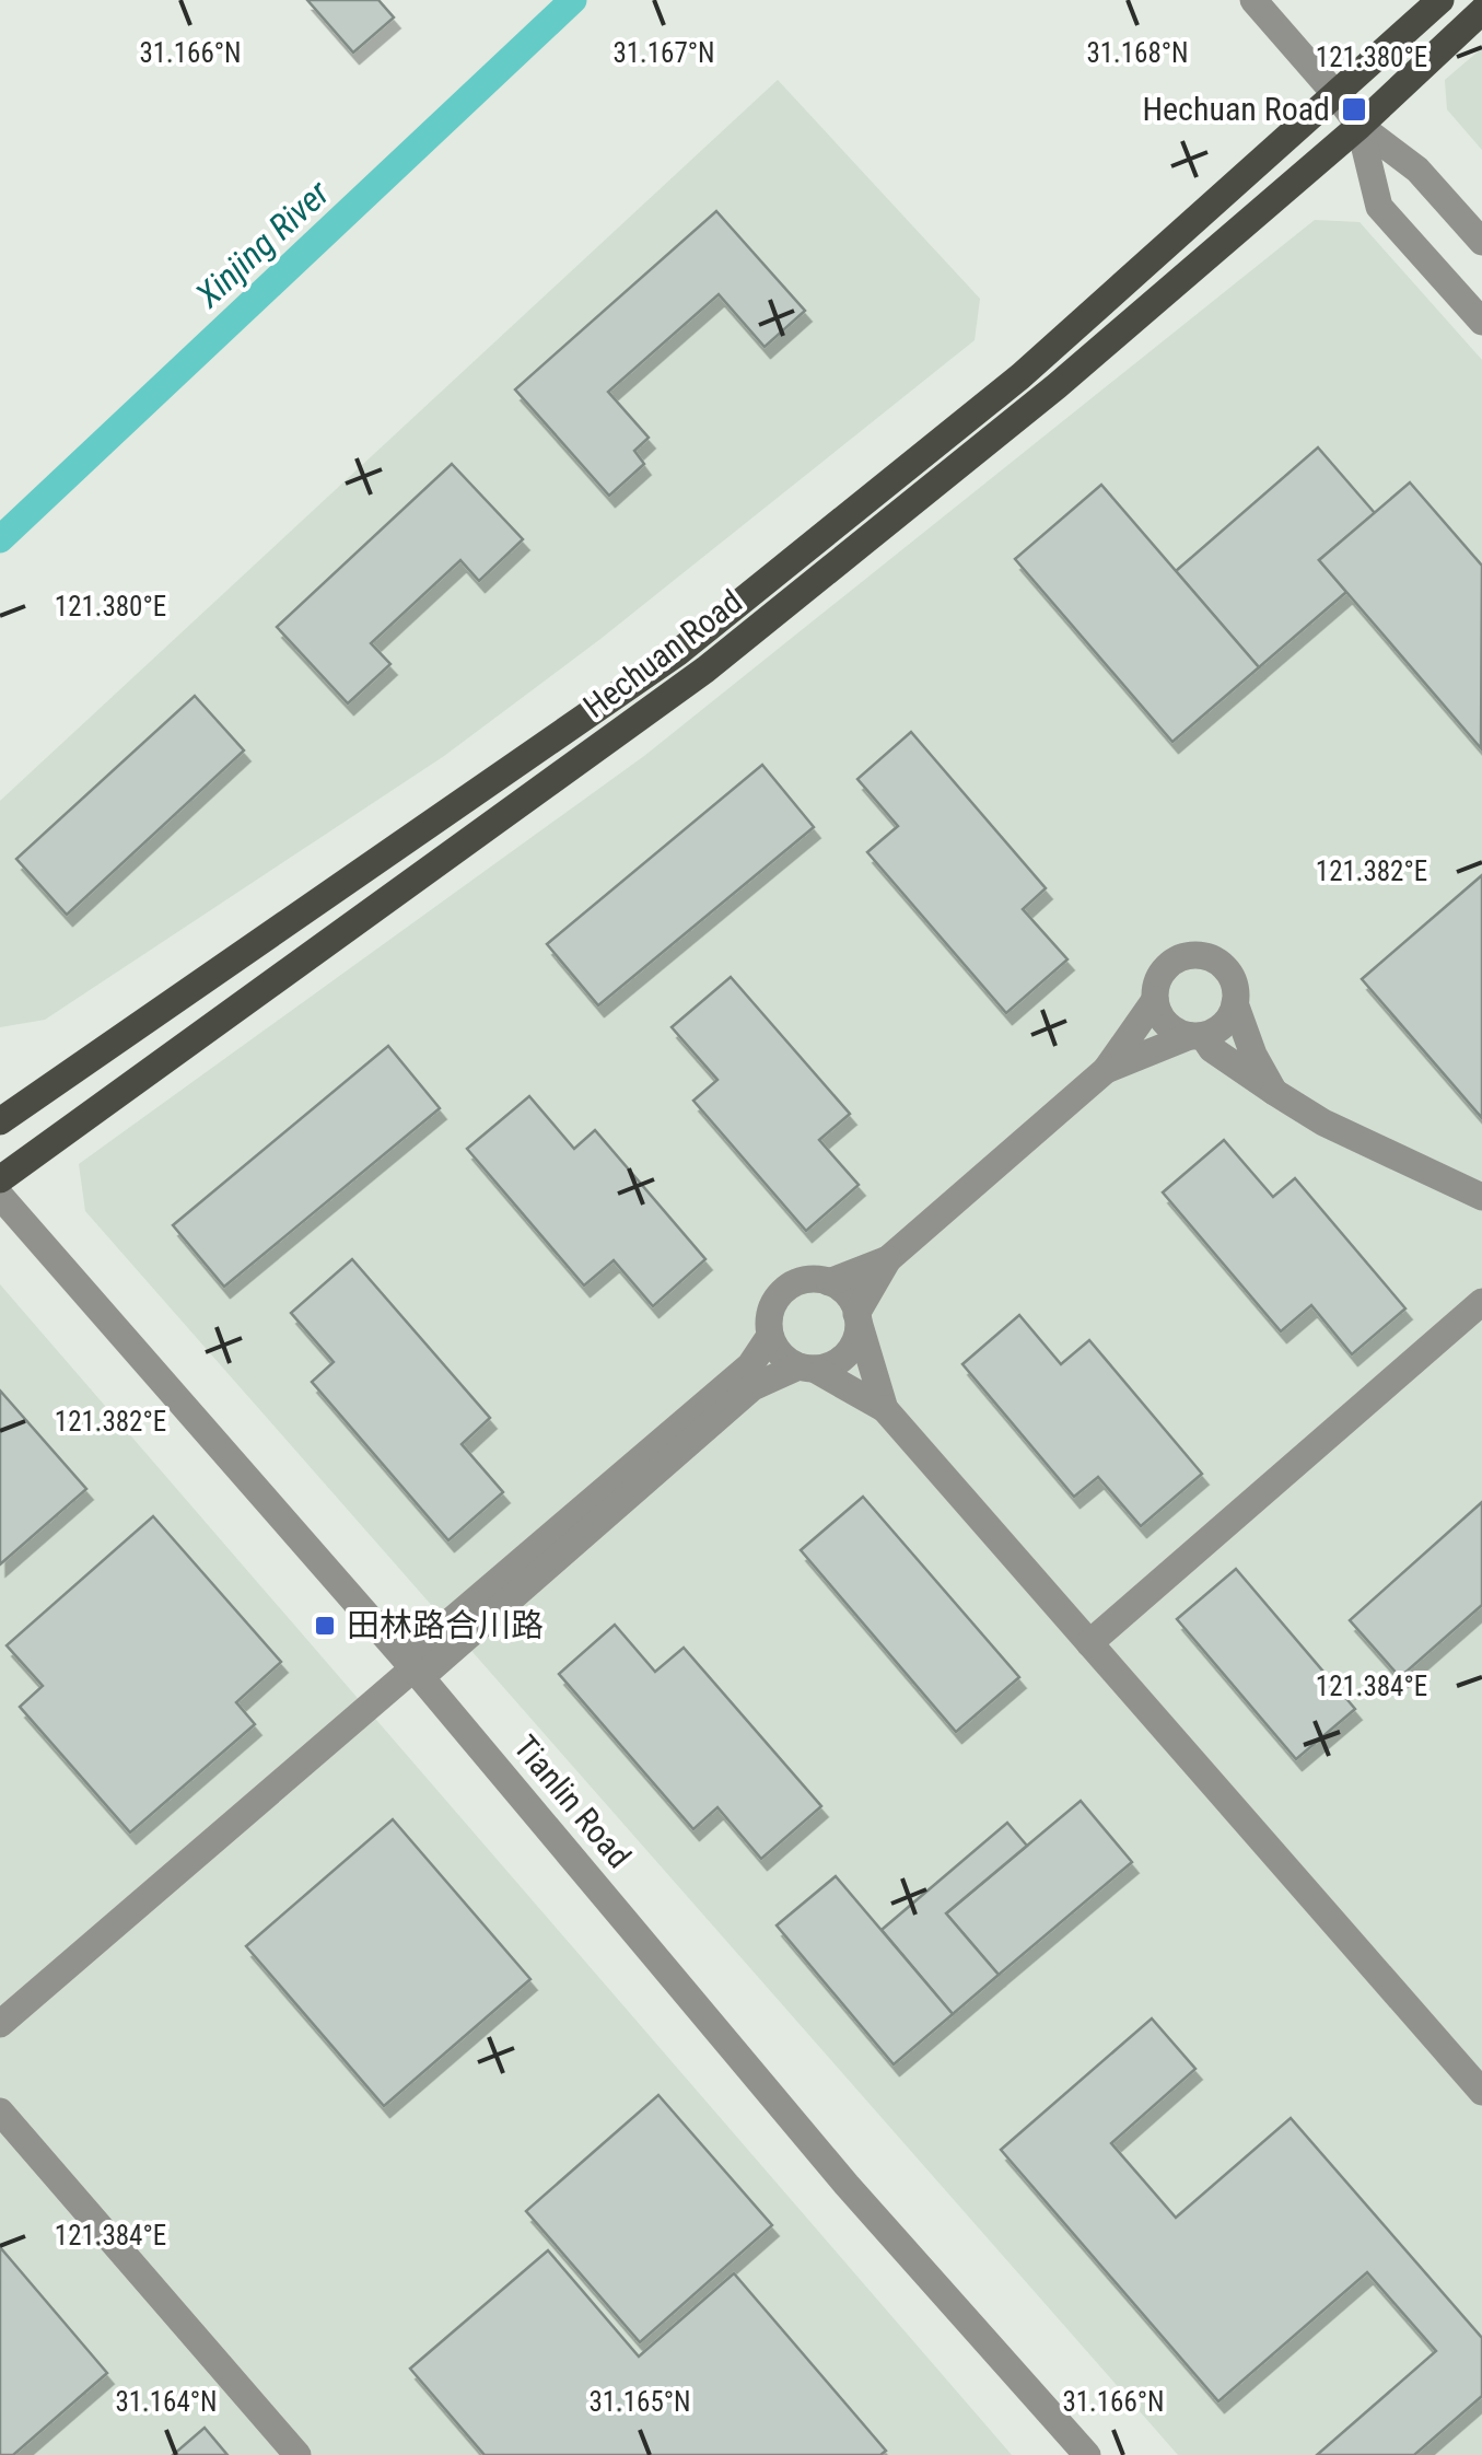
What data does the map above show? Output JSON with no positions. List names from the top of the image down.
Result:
{
  "streets": {
    "main road": ["Hechuan Road"],
    "street": ["Tianlin Road"]
  },
  "water": ["Xinjing River"],
  "places": {
    "transit": ["Hechuan Road", "田林路合川路"]
  },
  "coordinates": [
    "31.167°N",
    "31.166°N",
    "31.168°N",
    "121.380°E",
    "121.382°E",
    "121.384°E",
    "31.164°N",
    "31.165°N"
  ]
}
